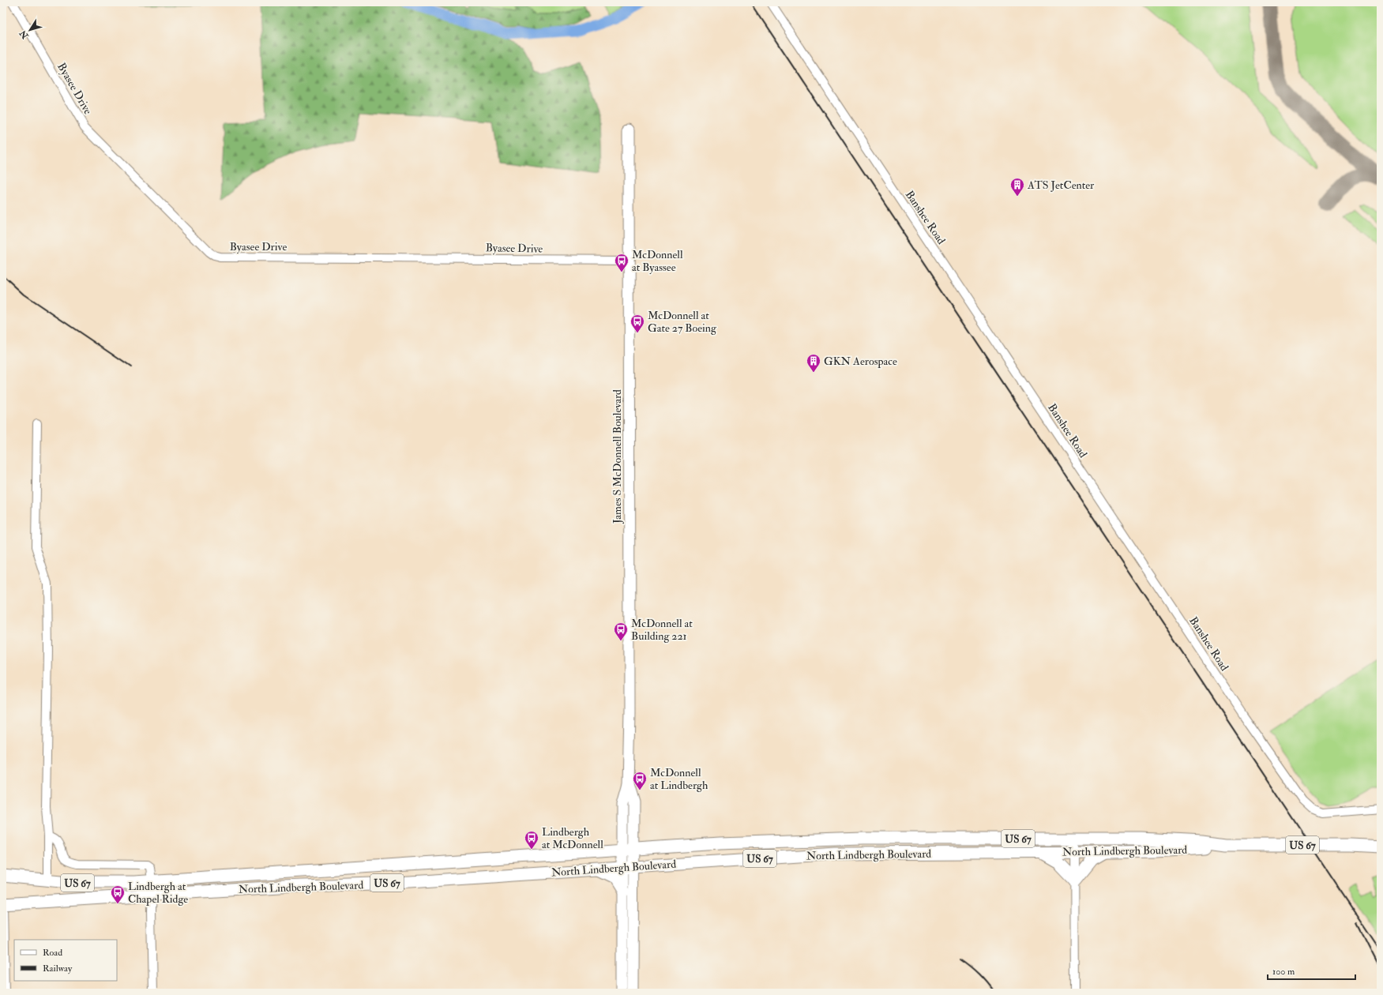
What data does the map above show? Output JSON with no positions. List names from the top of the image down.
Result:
{
  "streets": {
    "highway": ["US 67", "North Lindbergh Boulevard"],
    "main road": ["James S McDonnell Boulevard"],
    "street": ["Byasee Drive", "Banshee Road"]
  },
  "crossings": [
    ["Byasee Drive", "James S McDonnell Boulevard"],
    ["James S McDonnell Boulevard", "North Lindbergh Boulevard"]
  ],
  "places": {
    "building": ["ATS JetCenter", "GKN Aerospace"],
    "bus stop": [
      "McDonnell at Byassee",
      "McDonnell at Gate 27 Boeing",
      "McDonnell at Building 221",
      "McDonnell at Lindbergh",
      "Lindbergh at McDonnell",
      "Lindbergh at Chapel Ridge"
    ]
  },
  "legend": ["Road", "Railway"],
  "scale_bar": "100 m",
  "north": "bottom left"
}
